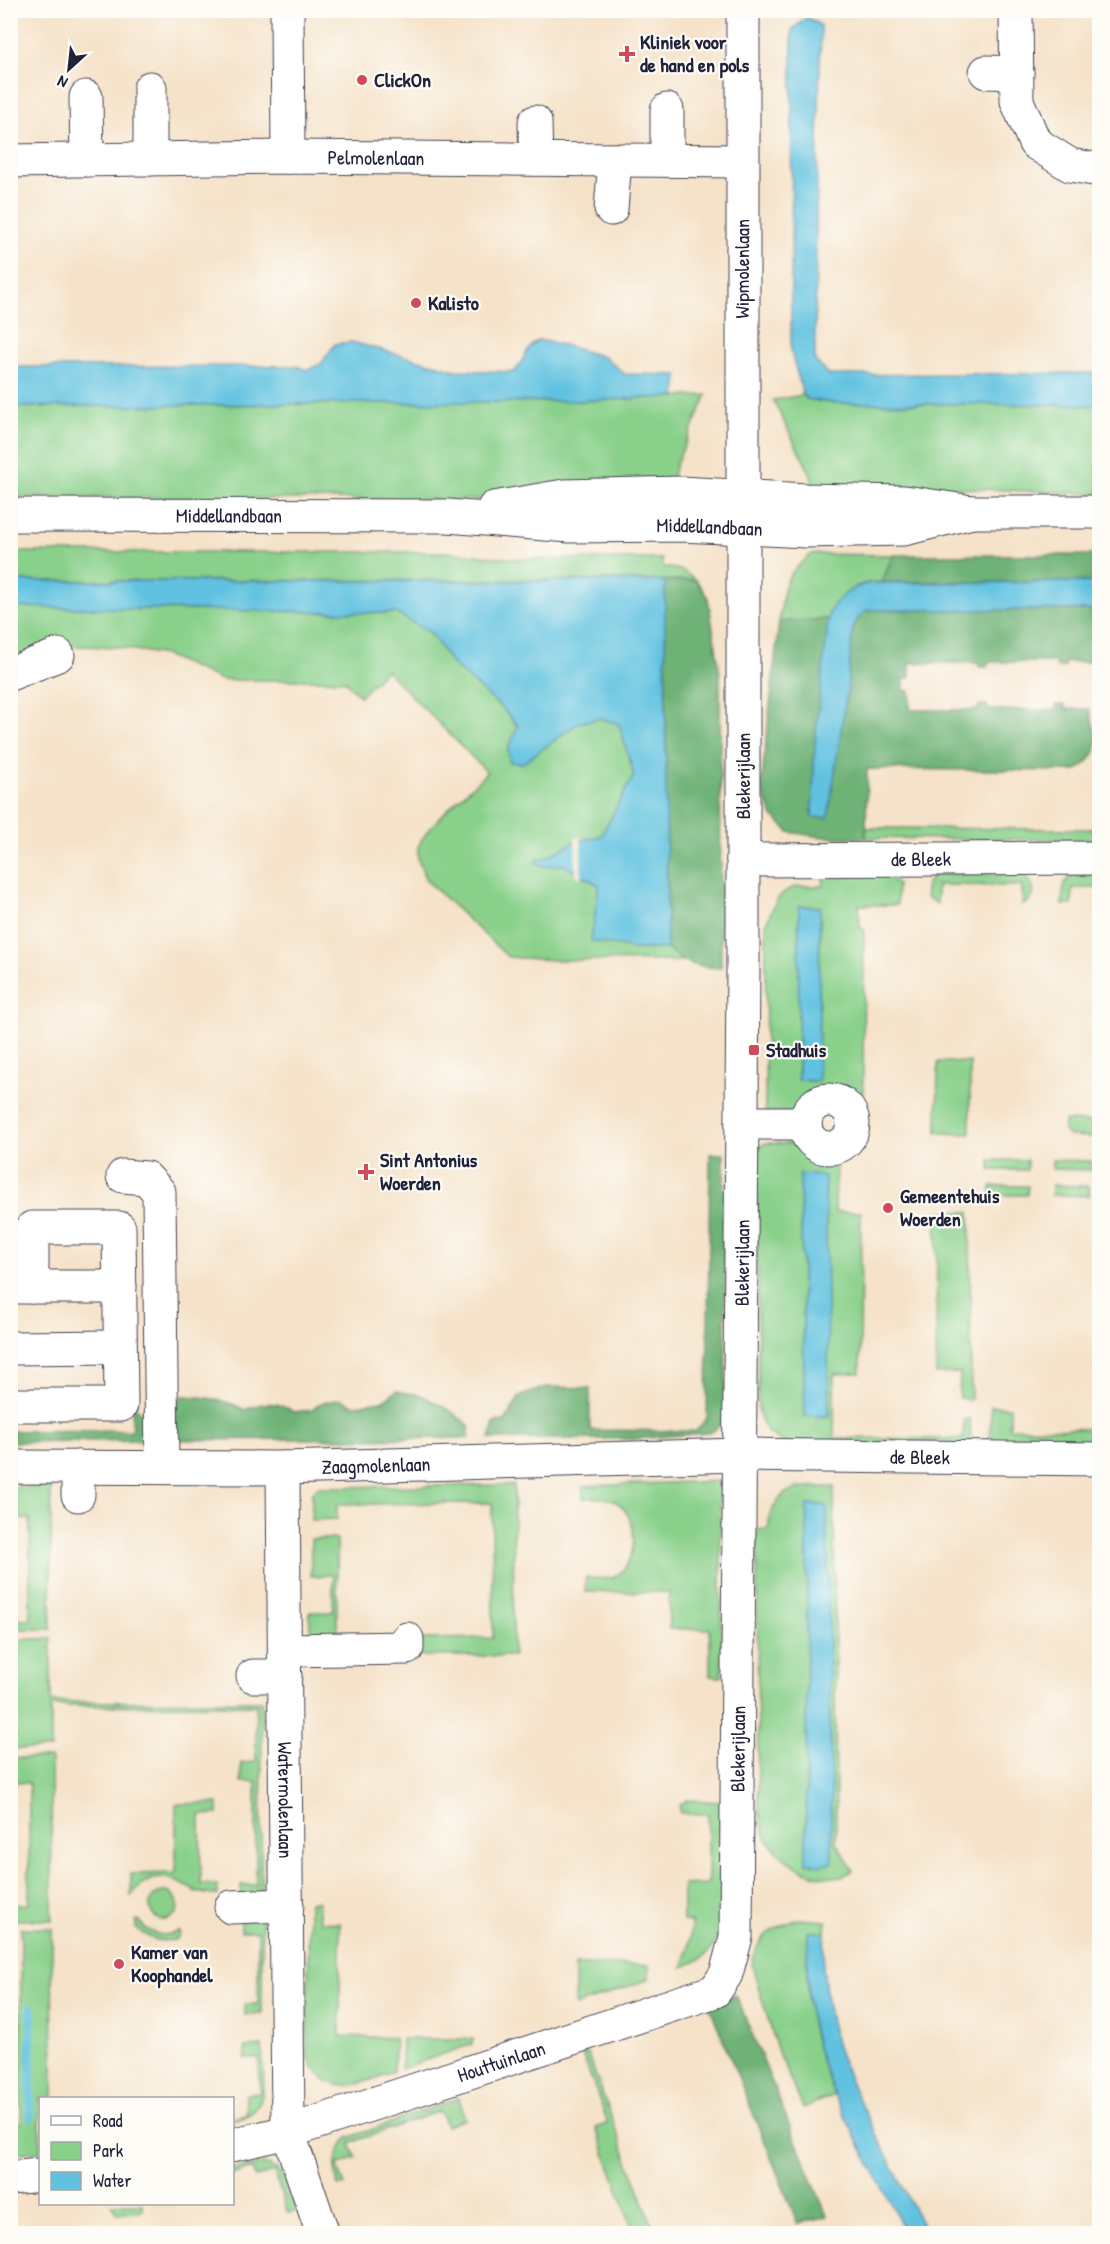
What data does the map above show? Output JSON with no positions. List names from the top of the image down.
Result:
{
  "streets": {
    "street": [
      "Pelmolenlaan",
      "Wipmolenlaan",
      "Middellandbaan",
      "Blekerijlaan",
      "de Bleek",
      "Zaagmolenlaan",
      "Watermolenlaan",
      "Houttuinlaan"
    ]
  },
  "crossings": [
    ["Pelmolenlaan", "Wipmolenlaan"],
    ["Wipmolenlaan", "Middellandbaan"],
    ["Wipmolenlaan", "Blekerijlaan"],
    ["Middellandbaan", "Blekerijlaan"],
    ["Blekerijlaan", "de Bleek"],
    ["Blekerijlaan", "Zaagmolenlaan"],
    ["Blekerijlaan", "Houttuinlaan"],
    ["de Bleek", "Zaagmolenlaan"],
    ["Zaagmolenlaan", "Watermolenlaan"],
    ["Watermolenlaan", "Houttuinlaan"]
  ],
  "places": {
    "health": ["Kliniek voor de hand en pols", "Sint Antonius Woerden"],
    "other": [
      "ClickOn",
      "Kalisto",
      "Gemeentehuis Woerden",
      "Kamer van Koophandel"
    ],
    "transit": ["Stadhuis"]
  },
  "legend": ["Road", "Park", "Water"],
  "north": "bottom left"
}
